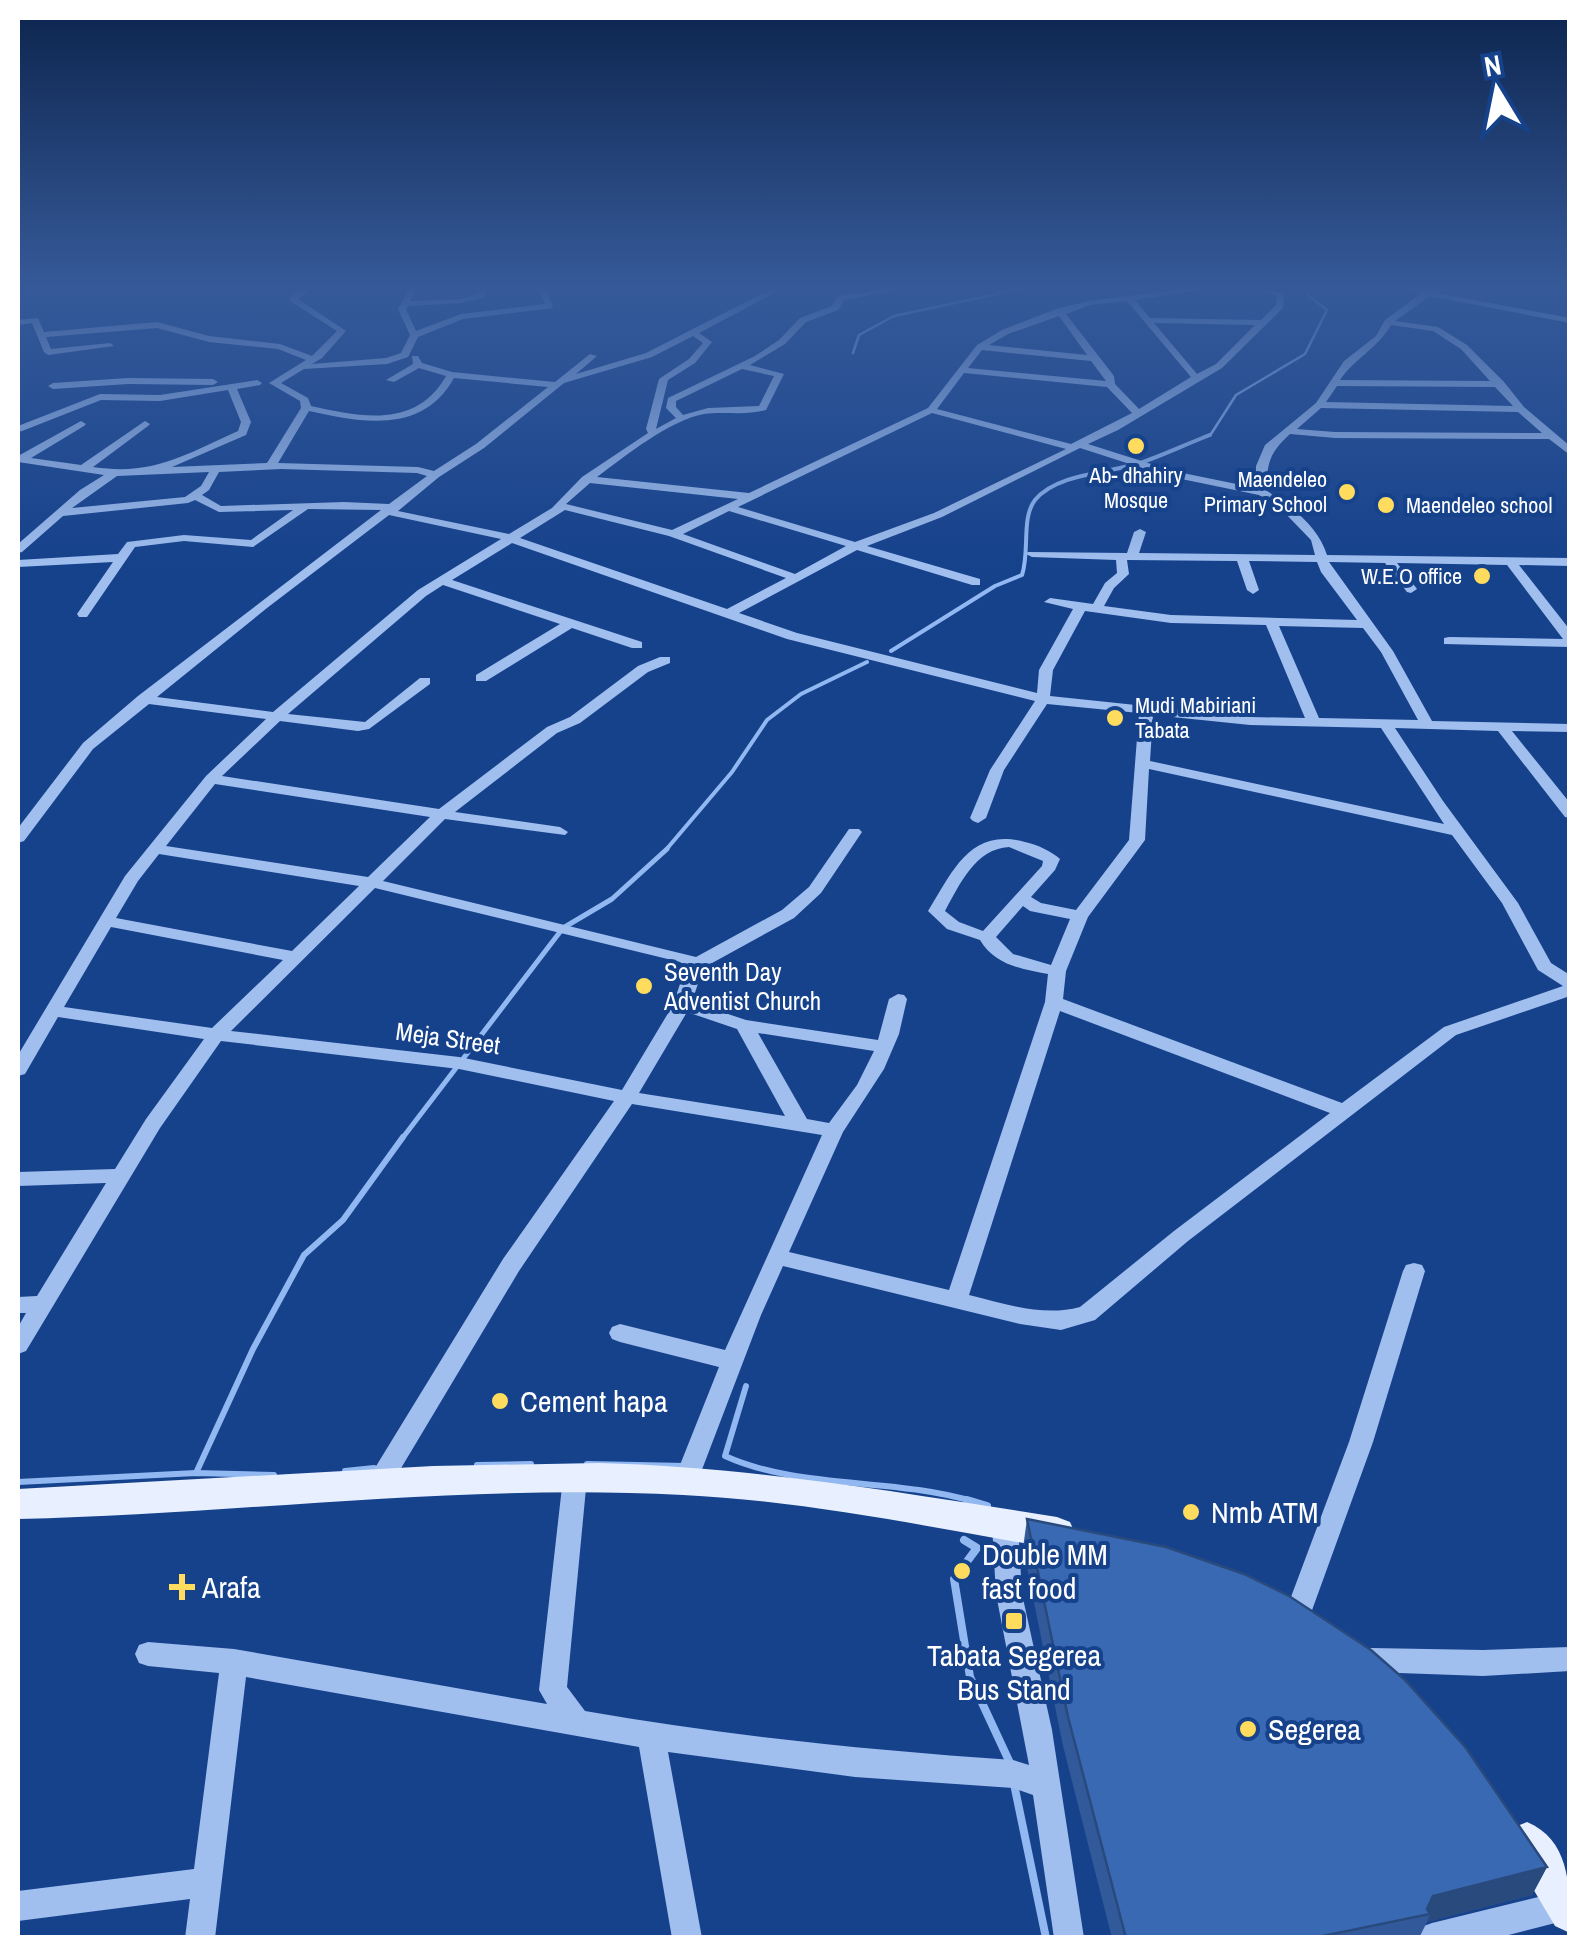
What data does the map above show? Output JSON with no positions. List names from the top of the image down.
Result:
{
  "streets": {
    "street": ["Meja Street"]
  },
  "places": {
    "other": [
      "Ab- dhahiry Mosque",
      "Maendeleo Primary School",
      "Maendeleo school",
      "W.E.O office",
      "Mudi Mabiriani Tabata",
      "Seventh Day Adventist Church",
      "Cement hapa",
      "Nmb ATM",
      "Double MM fast food",
      "Segerea"
    ],
    "health": ["Arafa"],
    "transit": ["Tabata Segerea Bus Stand"]
  },
  "north": "top"
}
